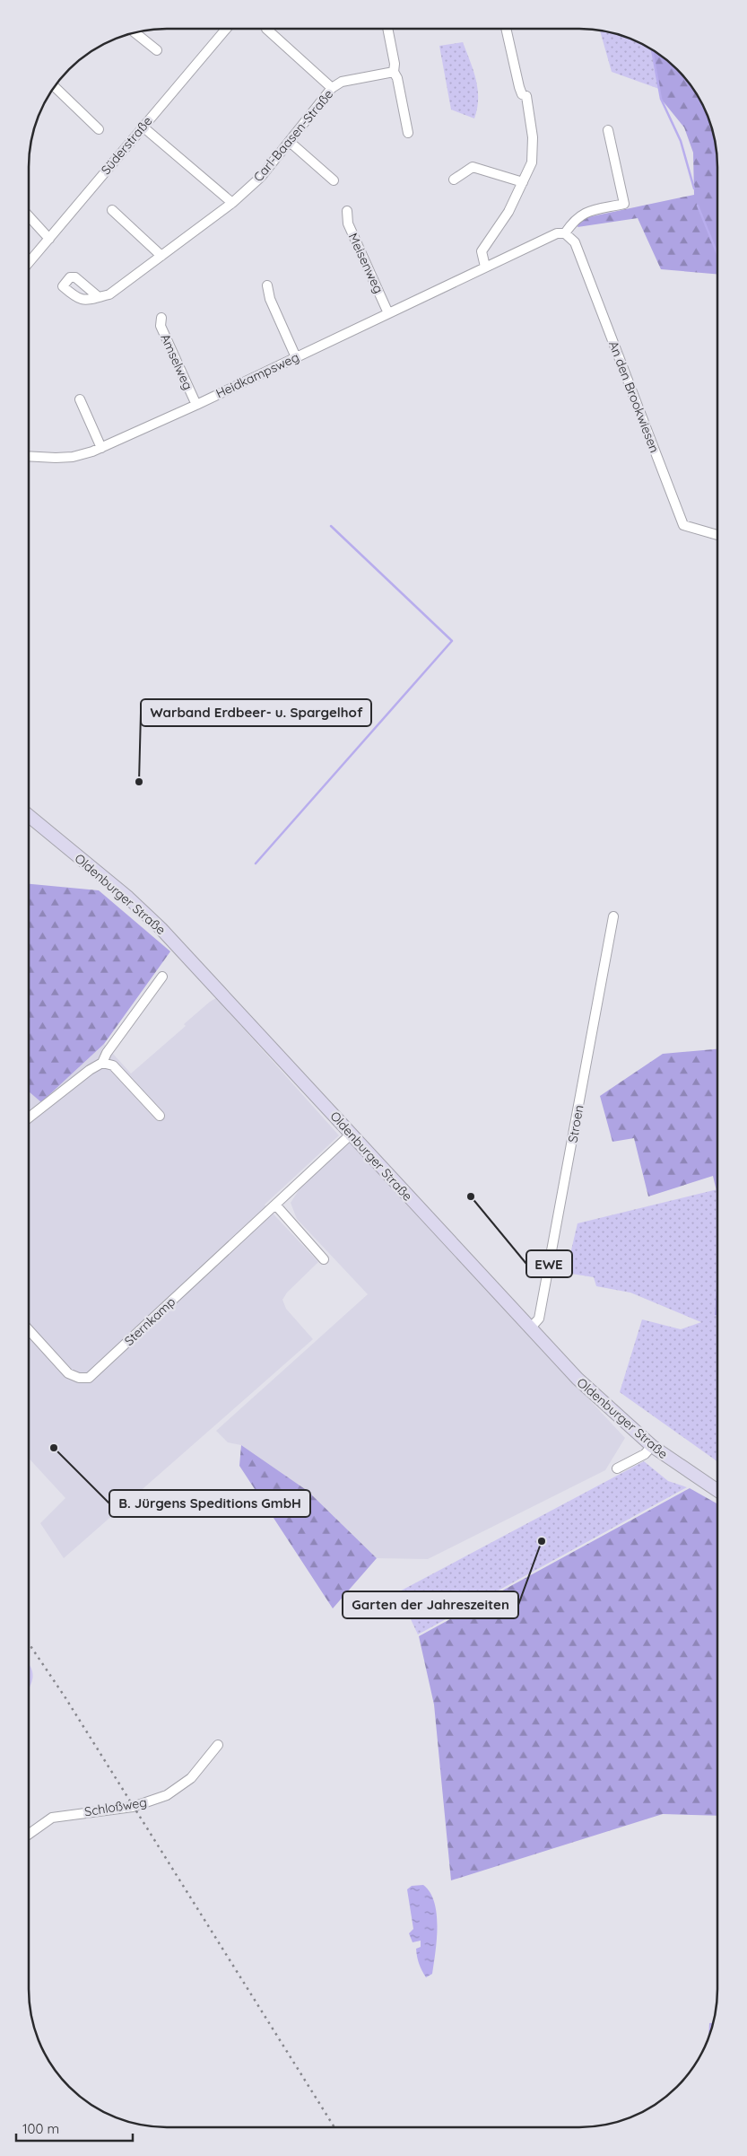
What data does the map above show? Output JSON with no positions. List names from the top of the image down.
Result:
{
  "streets": {
    "main road": ["Oldenburger Straße"],
    "street": [
      "Carl-Baasen-Straße",
      "Süderstraße",
      "Meisenweg",
      "Amselweg",
      "Heidkampsweg",
      "An den Brookwiesen",
      "Stroen",
      "Sternkamp",
      "Schloßweg"
    ]
  },
  "crossings": [
    ["Meisenweg", "Heidkampsweg"],
    ["Amselweg", "Heidkampsweg"],
    ["Heidkampsweg", "An den Brookwiesen"],
    ["Oldenburger Straße", "Stroen"],
    ["Oldenburger Straße", "Sternkamp"]
  ],
  "places": [
    "Warband Erdbeer- u. Spargelhof",
    "EWE",
    "B. Jürgens Speditions GmbH",
    "Garten der Jahreszeiten"
  ],
  "scale_bar": "100 m"
}
